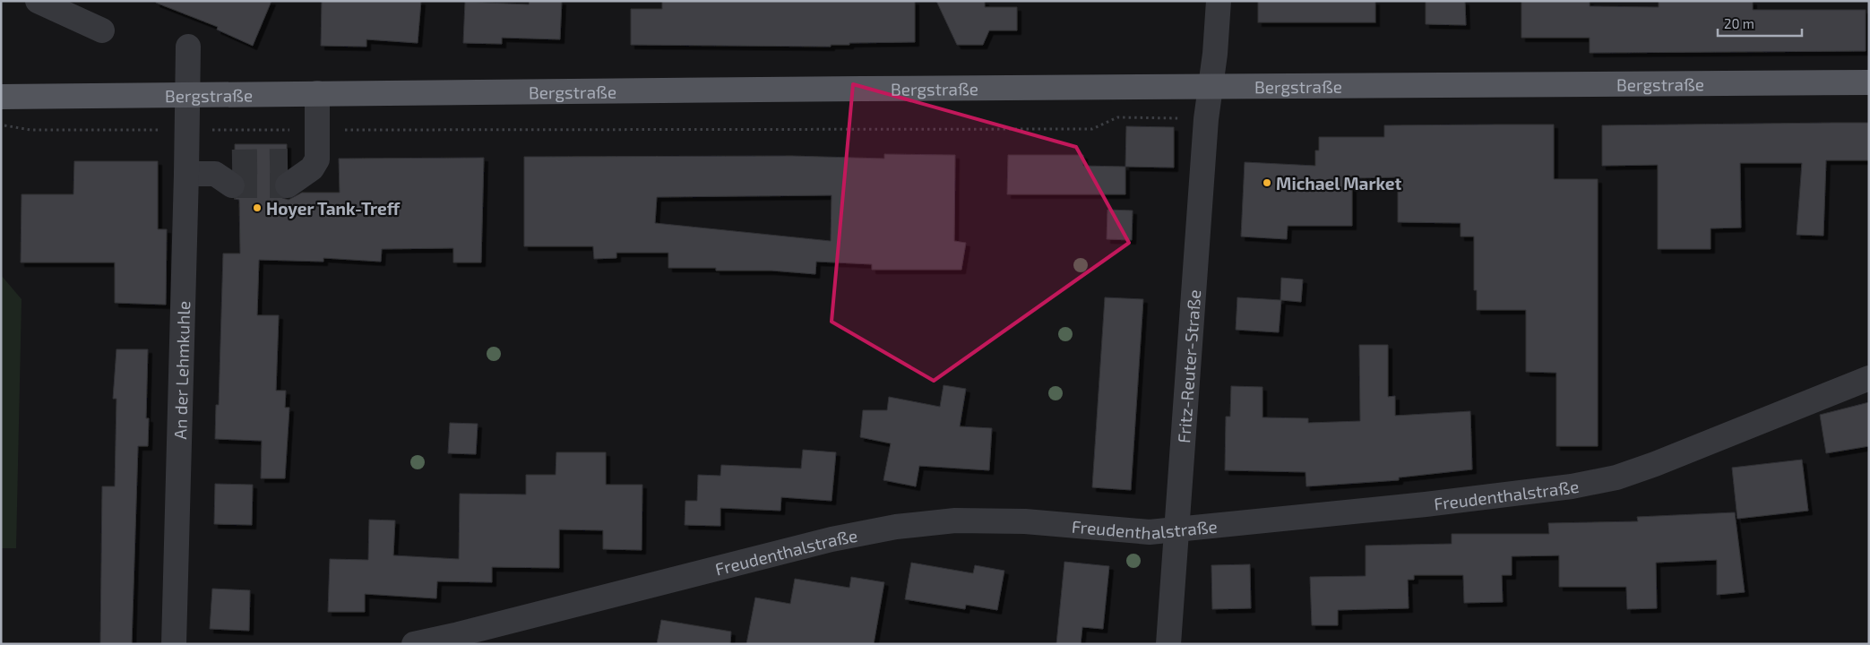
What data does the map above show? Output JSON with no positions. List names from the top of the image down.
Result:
{
  "streets": {
    "main road": ["Bergstraße"],
    "street": ["Fritz-Reuter-Straße", "An der Lehmkuhle", "Freudenthalstraße"]
  },
  "crossings": [
    ["Bergstraße", "Fritz-Reuter-Straße"],
    ["Bergstraße", "An der Lehmkuhle"],
    ["Fritz-Reuter-Straße", "Freudenthalstraße"]
  ],
  "places": ["Michael Market", "Hoyer Tank-Treff"],
  "scale_bar": "20 m"
}
